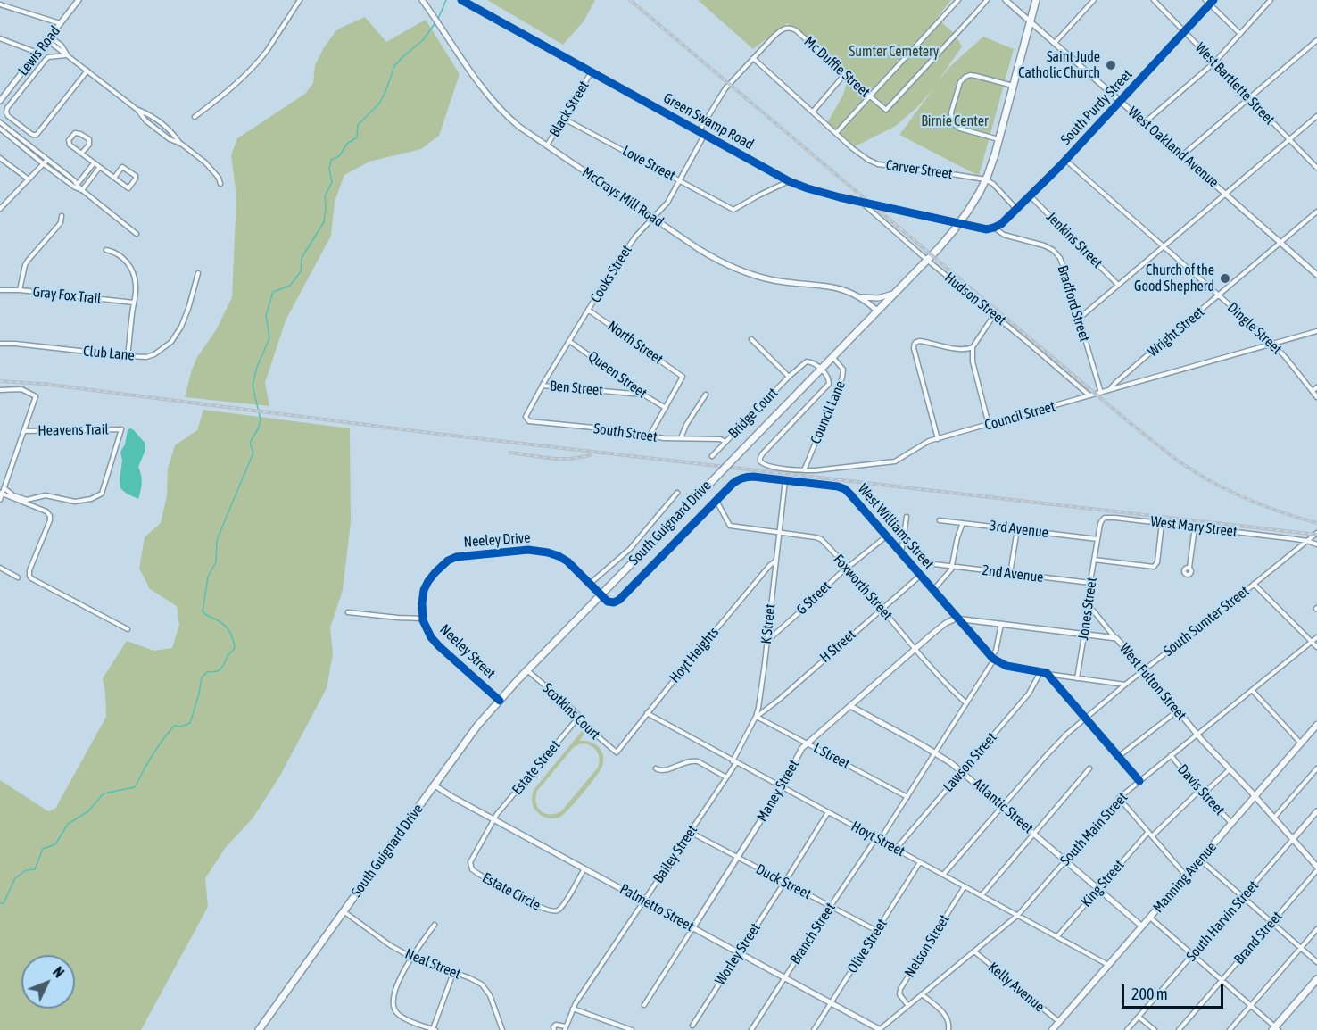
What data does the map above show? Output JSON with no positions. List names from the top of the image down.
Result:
{
  "streets": {
    "main road": ["South Guignard Drive", "Manning Avenue"],
    "street": [
      "Lewis Road",
      "Mc Duffie Street",
      "West Bartlette Street",
      "South Purdy Street",
      "Black Street",
      "Green Swamp Road",
      "West Oakland Avenue",
      "Love Street",
      "Carver Street",
      "McCrays Mill Road",
      "Jenkins Street",
      "Cooks Street",
      "Gray Fox Trail",
      "Hudson Street",
      "Bradford Street",
      "Dingle Street",
      "Wright Street",
      "North Street",
      "Club Lane",
      "Queen Street",
      "Ben Street",
      "Council Lane",
      "Bridge Court",
      "Council Street",
      "Heavens Trail",
      "South Street",
      "West Williams Street",
      "West Mary Street",
      "3rd Avenue",
      "Neeley Drive",
      "2nd Avenue",
      "Foxworth Street",
      "G Street",
      "Jones Street",
      "South Sumter Street",
      "K Street",
      "H Street",
      "Neeley Street",
      "Hoyt Heights",
      "West Fulton Street",
      "Scotkins Court",
      "L Street",
      "Lawson Street",
      "Estate Street",
      "Davis Street",
      "Maney Street",
      "Atlantic Street",
      "South Main Street",
      "Hoyt Street",
      "Bailey Street",
      "Duck Street",
      "King Street",
      "Estate Circle",
      "Palmetto Street",
      "South Harvin Street",
      "Branch Street",
      "Brand Street",
      "Olive Street",
      "Nelson Street",
      "Worley Street",
      "Neal Street",
      "Kelly Avenue"
    ]
  },
  "crossings": [
    ["Mc Duffie Street", "Carver Street"],
    ["West Bartlette Street", "South Purdy Street"],
    ["South Purdy Street", "West Oakland Avenue"],
    ["South Purdy Street", "Jenkins Street"],
    ["South Purdy Street", "Bradford Street"],
    ["South Purdy Street", "Dingle Street"],
    ["Black Street", "Green Swamp Road"],
    ["Black Street", "Love Street"],
    ["Black Street", "McCrays Mill Road"],
    ["Green Swamp Road", "Love Street"],
    ["Green Swamp Road", "Cooks Street"],
    ["Green Swamp Road", "Hudson Street"],
    ["Green Swamp Road", "Bradford Street"],
    ["Green Swamp Road", "South Guignard Drive"],
    ["West Oakland Avenue", "Wright Street"],
    ["West Oakland Avenue", "South Guignard Drive"],
    ["Love Street", "Cooks Street"],
    ["Carver Street", "South Guignard Drive"],
    ["McCrays Mill Road", "Cooks Street"],
    ["McCrays Mill Road", "South Guignard Drive"],
    ["Cooks Street", "North Street"],
    ["Cooks Street", "Queen Street"],
    ["Cooks Street", "Ben Street"],
    ["Cooks Street", "South Street"],
    ["Hudson Street", "Council Street"],
    ["Hudson Street", "South Guignard Drive"],
    ["Bradford Street", "Council Street"],
    ["Bradford Street", "South Guignard Drive"],
    ["Dingle Street", "Wright Street"],
    ["Dingle Street", "Council Street"],
    ["Wright Street", "Council Street"],
    ["North Street", "Queen Street"],
    ["Queen Street", "Ben Street"],
    ["Council Lane", "Council Street"],
    ["Council Lane", "South Guignard Drive"],
    ["Bridge Court", "South Street"],
    ["Council Street", "South Guignard Drive"],
    ["South Guignard Drive", "West Williams Street"],
    ["South Guignard Drive", "Neeley Drive"],
    ["South Guignard Drive", "Neeley Street"],
    ["South Guignard Drive", "Scotkins Court"],
    ["South Guignard Drive", "Palmetto Street"],
    ["South Guignard Drive", "Neal Street"],
    ["West Williams Street", "Neeley Drive"],
    ["West Williams Street", "Foxworth Street"],
    ["West Williams Street", "G Street"],
    ["West Williams Street", "Jones Street"],
    ["West Williams Street", "South Sumter Street"],
    ["West Williams Street", "K Street"],
    ["West Williams Street", "H Street"],
    ["West Williams Street", "West Fulton Street"],
    ["West Williams Street", "Lawson Street"],
    ["West Williams Street", "Maney Street"],
    ["West Williams Street", "Branch Street"],
    ["West Mary Street", "3rd Avenue"],
    ["West Mary Street", "Jones Street"],
    ["West Mary Street", "South Sumter Street"],
    ["3rd Avenue", "Jones Street"],
    ["Neeley Drive", "Neeley Street"],
    ["2nd Avenue", "Jones Street"],
    ["Foxworth Street", "G Street"],
    ["Foxworth Street", "K Street"],
    ["Foxworth Street", "H Street"],
    ["Foxworth Street", "Maney Street"],
    ["Foxworth Street", "Branch Street"],
    ["G Street", "K Street"],
    ["Jones Street", "West Fulton Street"],
    ["South Sumter Street", "West Fulton Street"],
    ["South Sumter Street", "Atlantic Street"],
    ["South Sumter Street", "Hoyt Street"],
    ["K Street", "H Street"],
    ["K Street", "Hoyt Heights"],
    ["K Street", "L Street"],
    ["K Street", "Hoyt Street"],
    ["K Street", "Bailey Street"],
    ["H Street", "L Street"],
    ["Hoyt Heights", "Scotkins Court"],
    ["Hoyt Heights", "Hoyt Street"],
    ["West Fulton Street", "Maney Street"],
    ["West Fulton Street", "South Main Street"],
    ["West Fulton Street", "Manning Avenue"],
    ["West Fulton Street", "South Harvin Street"],
    ["West Fulton Street", "Branch Street"],
    ["West Fulton Street", "Brand Street"],
    ["Scotkins Court", "Estate Street"],
    ["L Street", "Maney Street"],
    ["L Street", "Branch Street"],
    ["Lawson Street", "Atlantic Street"],
    ["Lawson Street", "Hoyt Street"],
    ["Estate Street", "Estate Circle"],
    ["Estate Street", "Palmetto Street"],
    ["Davis Street", "South Main Street"],
    ["Davis Street", "Manning Avenue"],
    ["Maney Street", "Atlantic Street"],
    ["Maney Street", "Hoyt Street"],
    ["Maney Street", "Duck Street"],
    ["Maney Street", "Palmetto Street"],
    ["Atlantic Street", "South Main Street"],
    ["Atlantic Street", "Manning Avenue"],
    ["Atlantic Street", "King Street"],
    ["Atlantic Street", "Branch Street"],
    ["South Main Street", "Hoyt Street"],
    ["South Main Street", "Palmetto Street"],
    ["South Main Street", "Nelson Street"],
    ["South Main Street", "Kelly Avenue"],
    ["Hoyt Street", "Bailey Street"],
    ["Hoyt Street", "Manning Avenue"],
    ["Hoyt Street", "King Street"],
    ["Hoyt Street", "Branch Street"],
    ["Hoyt Street", "Olive Street"],
    ["Hoyt Street", "Nelson Street"],
    ["Hoyt Street", "Worley Street"],
    ["Bailey Street", "Duck Street"],
    ["Bailey Street", "Palmetto Street"],
    ["Manning Avenue", "Kelly Avenue"],
    ["Duck Street", "Branch Street"],
    ["Duck Street", "Olive Street"],
    ["Duck Street", "Worley Street"],
    ["Estate Circle", "Palmetto Street"],
    ["Palmetto Street", "Branch Street"],
    ["Palmetto Street", "Olive Street"],
    ["Palmetto Street", "Worley Street"]
  ],
  "parks": ["Sumter Cemetery", "Birnie Center"],
  "places": ["Saint Jude Catholic Church", "Church of the Good Shepherd"],
  "scale_bar": "200 m",
  "north": "top right"
}
